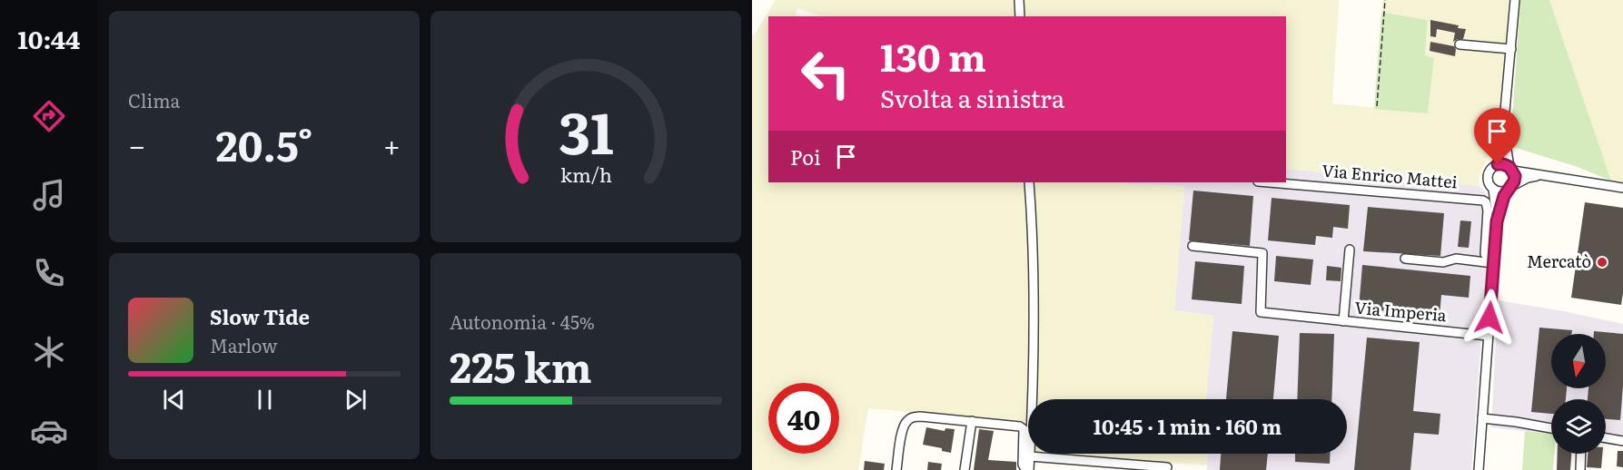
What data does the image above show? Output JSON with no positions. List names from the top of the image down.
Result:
{
  "streets": {
    "street": ["Via Enrico Mattei", "Via Imperia"]
  },
  "places": ["Mercatò"],
  "north": "bottom",
  "page": {
    "tabs": "10:44",
    "tile": [
      "Clima",
      ["Autonomia · 45%", "225 km"]
    ],
    "turn": ["130 m", "Svolta a sinistra"],
    "heat": ["−", "20.5°", "+"],
    "then": "Poi",
    "song": ["Slow Tide", "Marlow"],
    "limit": "40",
    "trip": "10:45 · 1 min · 160 m",
    "gauge": ["31", "km/h"]
  }
}
